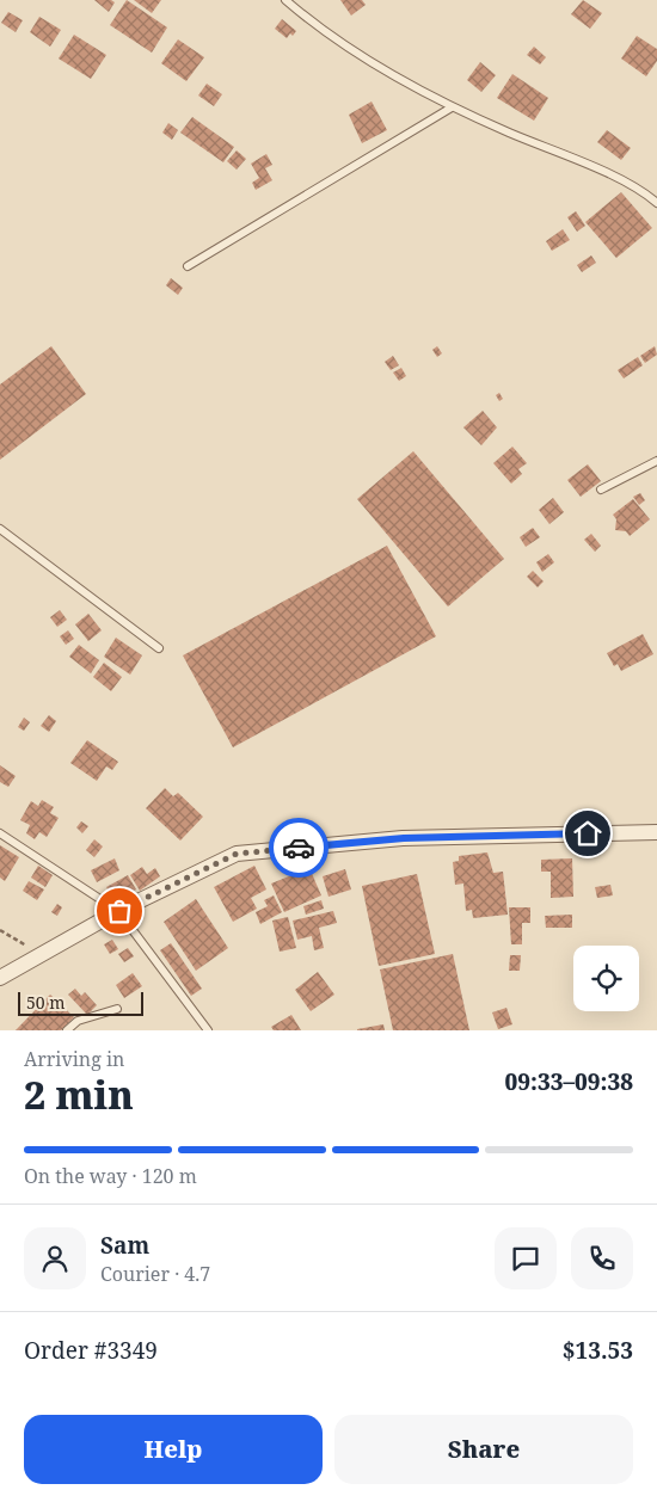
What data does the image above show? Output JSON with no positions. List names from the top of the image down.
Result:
{
  "scale_bar": "50 m",
  "page": {
    "scale": "50 m",
    "heading": ["2 min", "Arriving in", "09:33–09:38"],
    "panel": [
      "Sam",
      "Courier · 4.7",
      "Order #3349",
      "$13.53"
    ],
    "bar": "On the way · 120 m",
    "buttons": ["Help", "Share"]
  }
}
